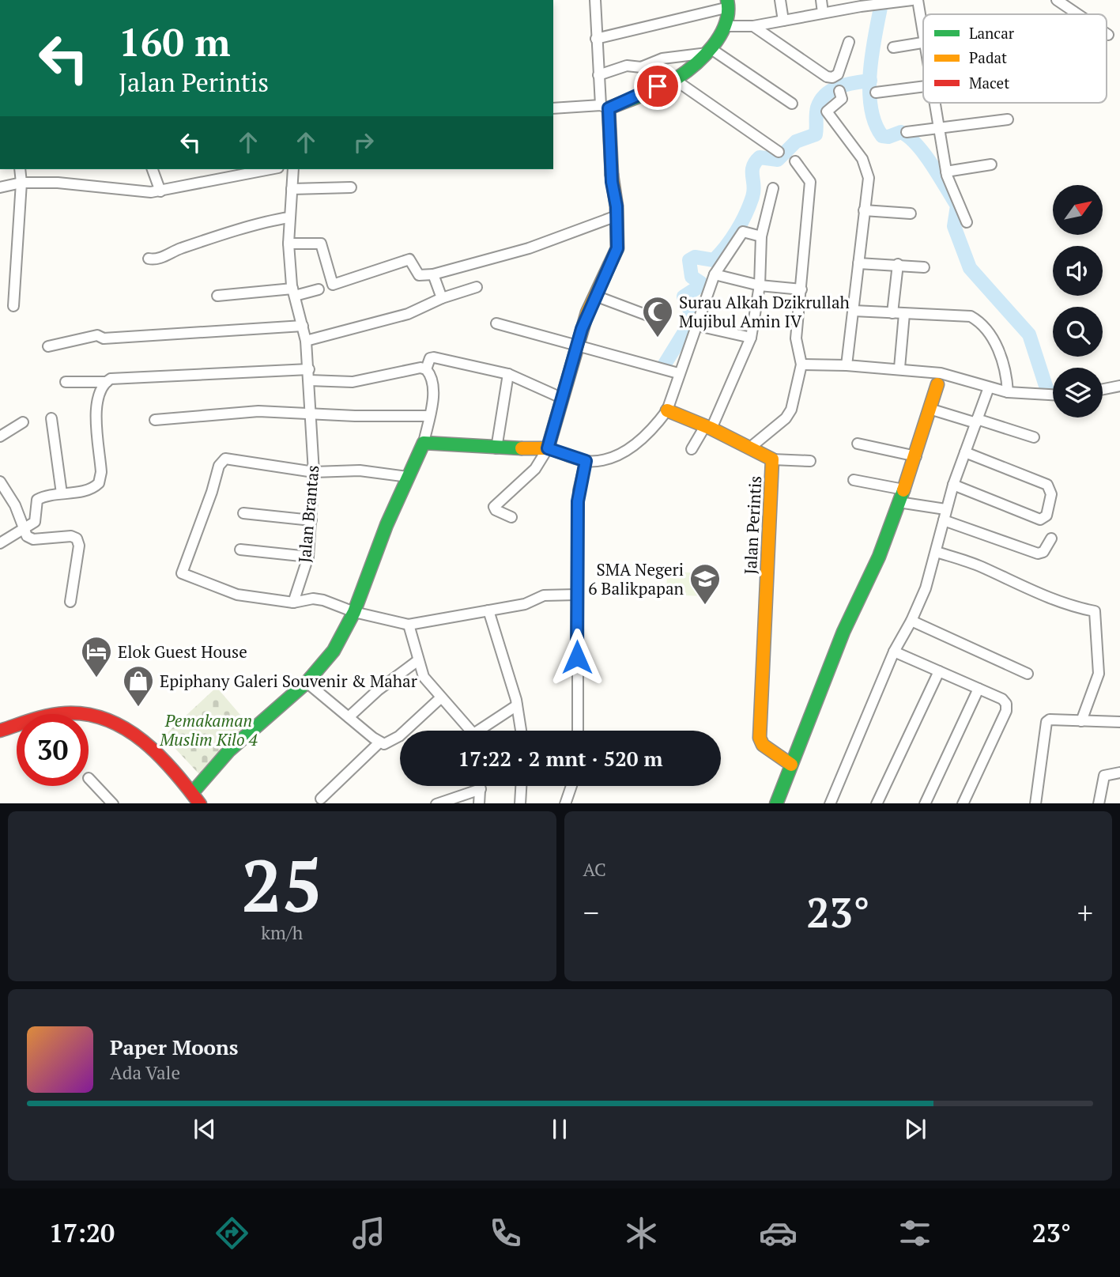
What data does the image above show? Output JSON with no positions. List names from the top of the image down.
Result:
{
  "streets": {
    "main road": ["Jalan Perintis"],
    "street": ["Jalan Brantas"]
  },
  "parks": ["Pemakaman Muslim Kilo 4"],
  "places": {
    "mosque": ["Surau Alkah Dzikrullah Mujibul Amin IV"],
    "school or university": ["SMA Negeri 6 Balikpapan"],
    "hotel": ["Elok Guest House"],
    "shop": ["Epiphany Galeri Souvenir & Mahar"]
  },
  "legend": ["Lancar", "Padat", "Macet"],
  "north": "top right",
  "page": {
    "turn": ["160 m", "Jalan Perintis"],
    "limit": "30",
    "trip": "17:22 · 2 mnt · 520 m",
    "tile": [
      ["25", "km/h"],
      "AC"
    ],
    "heat": ["−", "23°", "+"],
    "song": ["Paper Moons", "Ada Vale"],
    "tabs": ["17:20", "23°"]
  }
}
